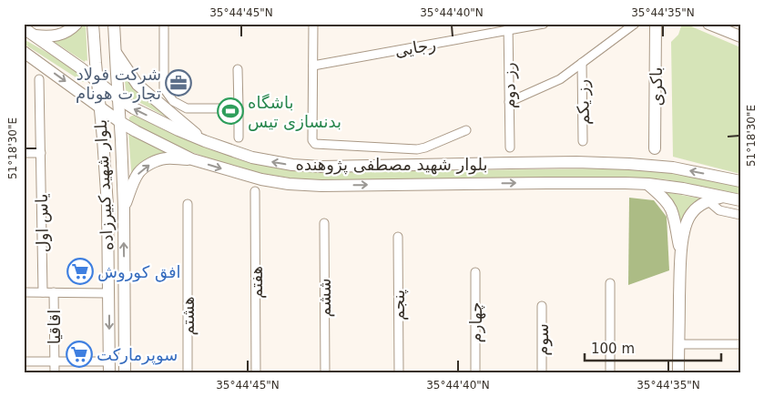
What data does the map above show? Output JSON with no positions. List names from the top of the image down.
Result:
{
  "streets": {
    "main road": ["باکری", "بلوار شهید مصطفی پژوهنده", "بلوار شهید کبیرزاده"],
    "street": [
      "رجایی",
      "رز دوم",
      "رز یکم",
      "یاس اول",
      "هفتم",
      "ششم",
      "پنجم",
      "هشتم",
      "چهارم",
      "اقاقیا",
      "سوم"
    ]
  },
  "crossings": [
    ["رجایی", "رز دوم"],
    ["بلوار شهید مصطفی پژوهنده", "بلوار شهید کبیرزاده"]
  ],
  "places": {
    "office": ["شرکت فولاد تجارت هونام"],
    "sports": ["باشگاه بدنسازی تیس"],
    "supermarket": ["افق کوروش", "سوپرمارکت"]
  },
  "scale_bar": "100 m",
  "coordinates": [
    "35°44'45\"N",
    "35°44'40\"N",
    "35°44'35\"N",
    "51°18'30\"E"
  ]
}
